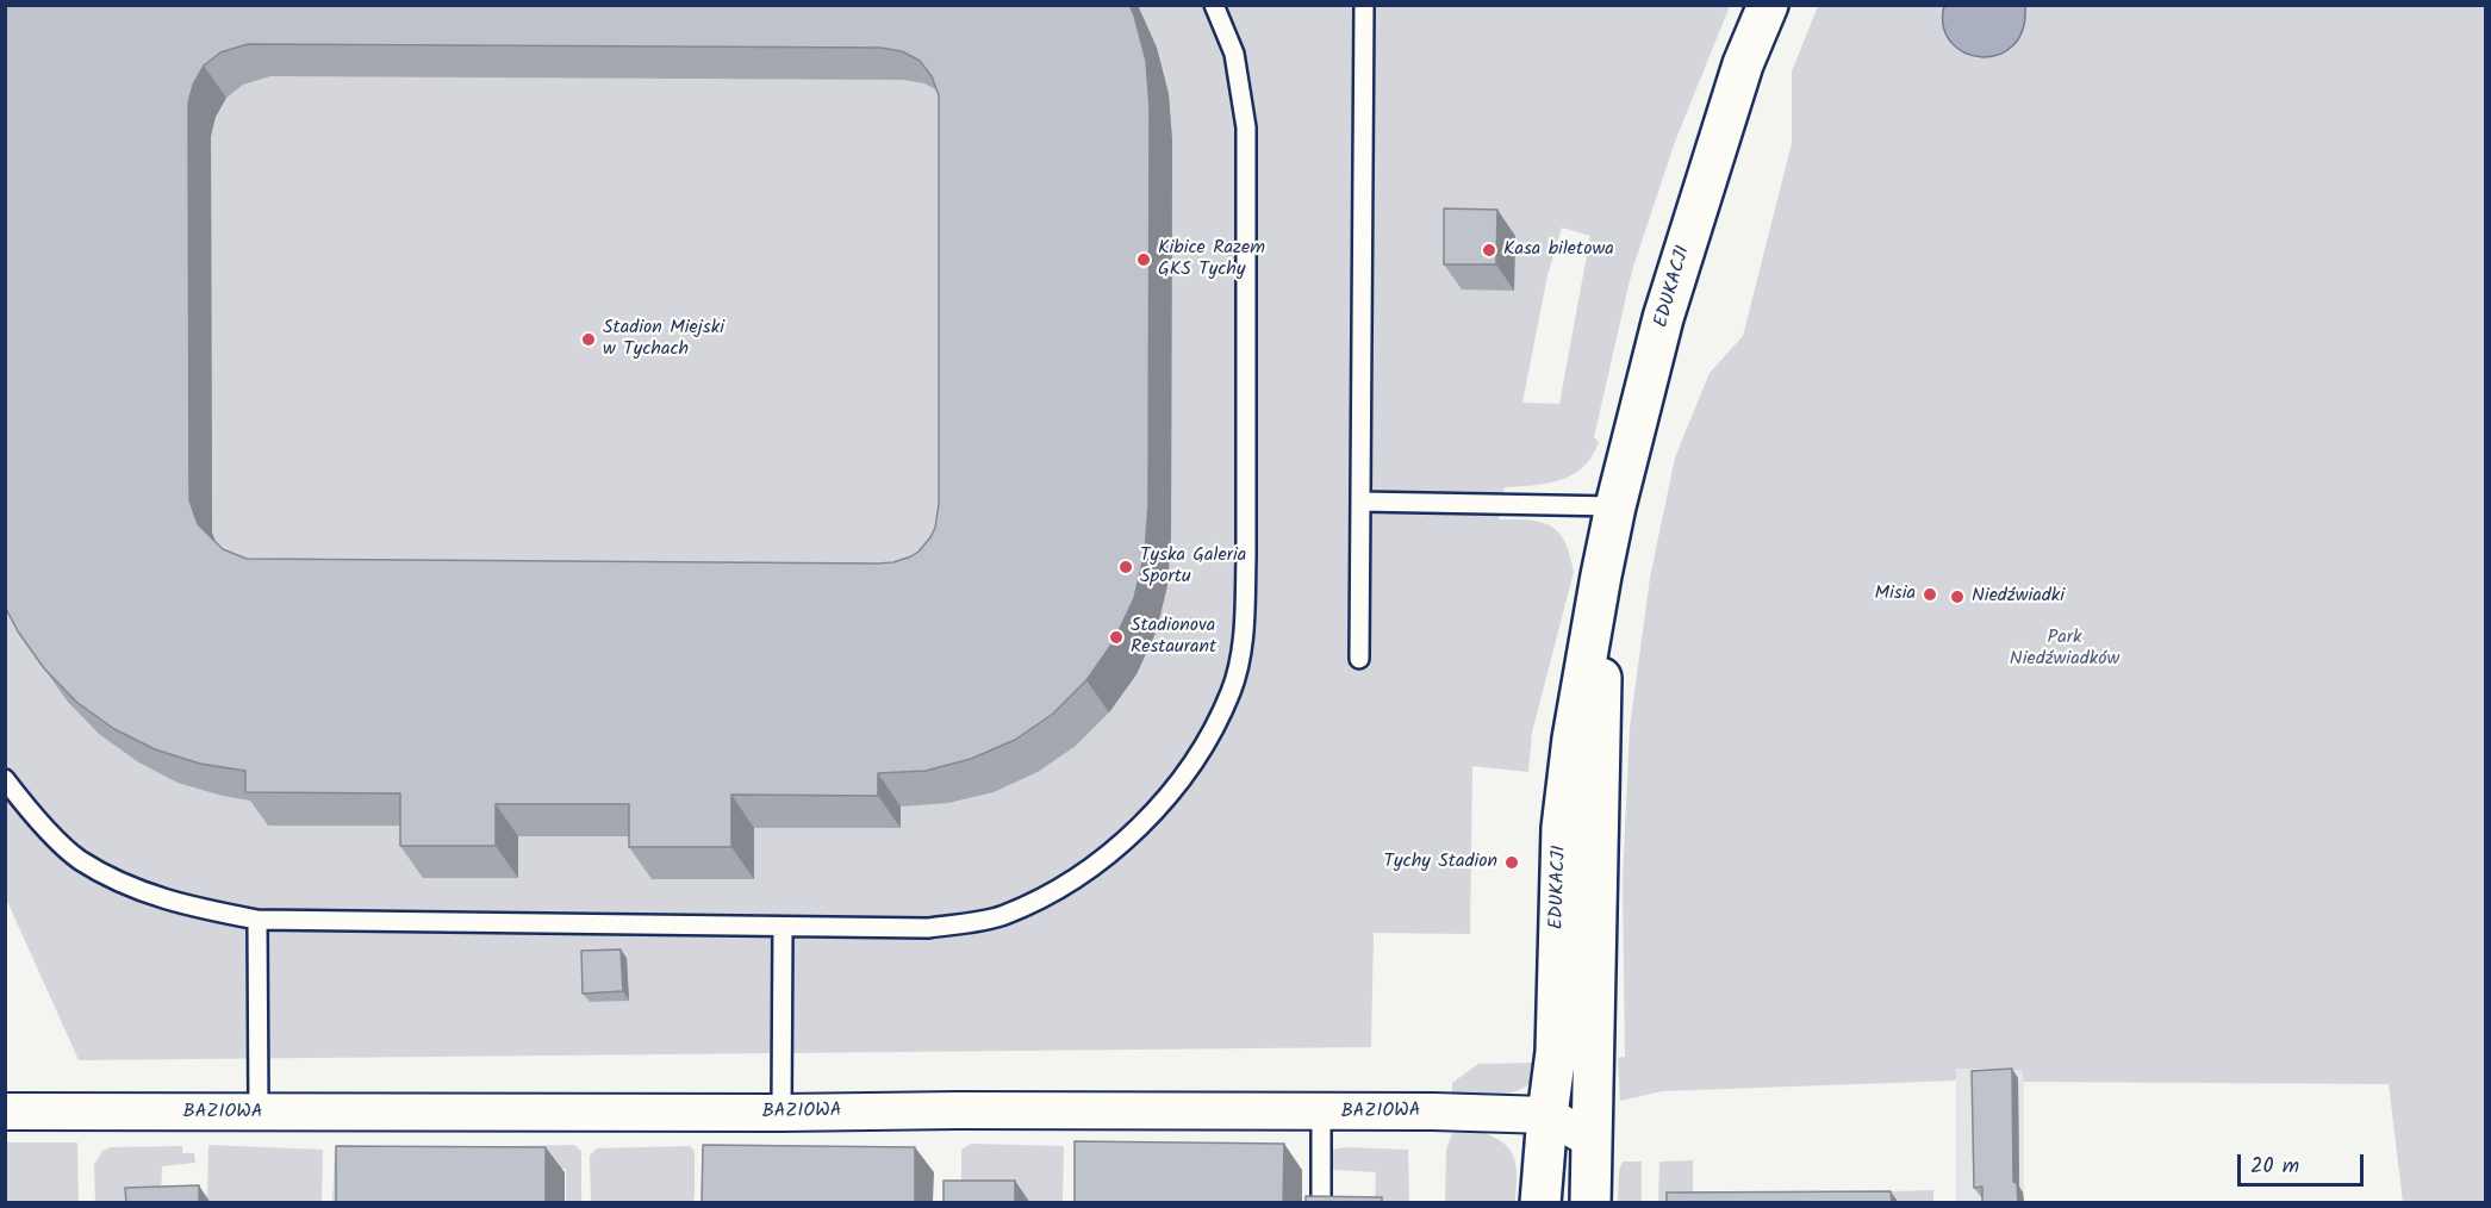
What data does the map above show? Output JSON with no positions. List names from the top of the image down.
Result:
{
  "streets": {
    "street": ["EDUKACJI", "BAZIOWA"]
  },
  "crossings": [
    ["EDUKACJI", "BAZIOWA"]
  ],
  "parks": ["Park Niedźwiadków"],
  "places": [
    "Kasa biletowa",
    "Kibice Razem GKS Tychy",
    "Stadion Miejski w Tychach",
    "Tyska Galeria Sportu",
    "Misia",
    "Niedźwiadki",
    "Stadionova Restaurant",
    "Tychy Stadion"
  ],
  "scale_bar": "20 m"
}
